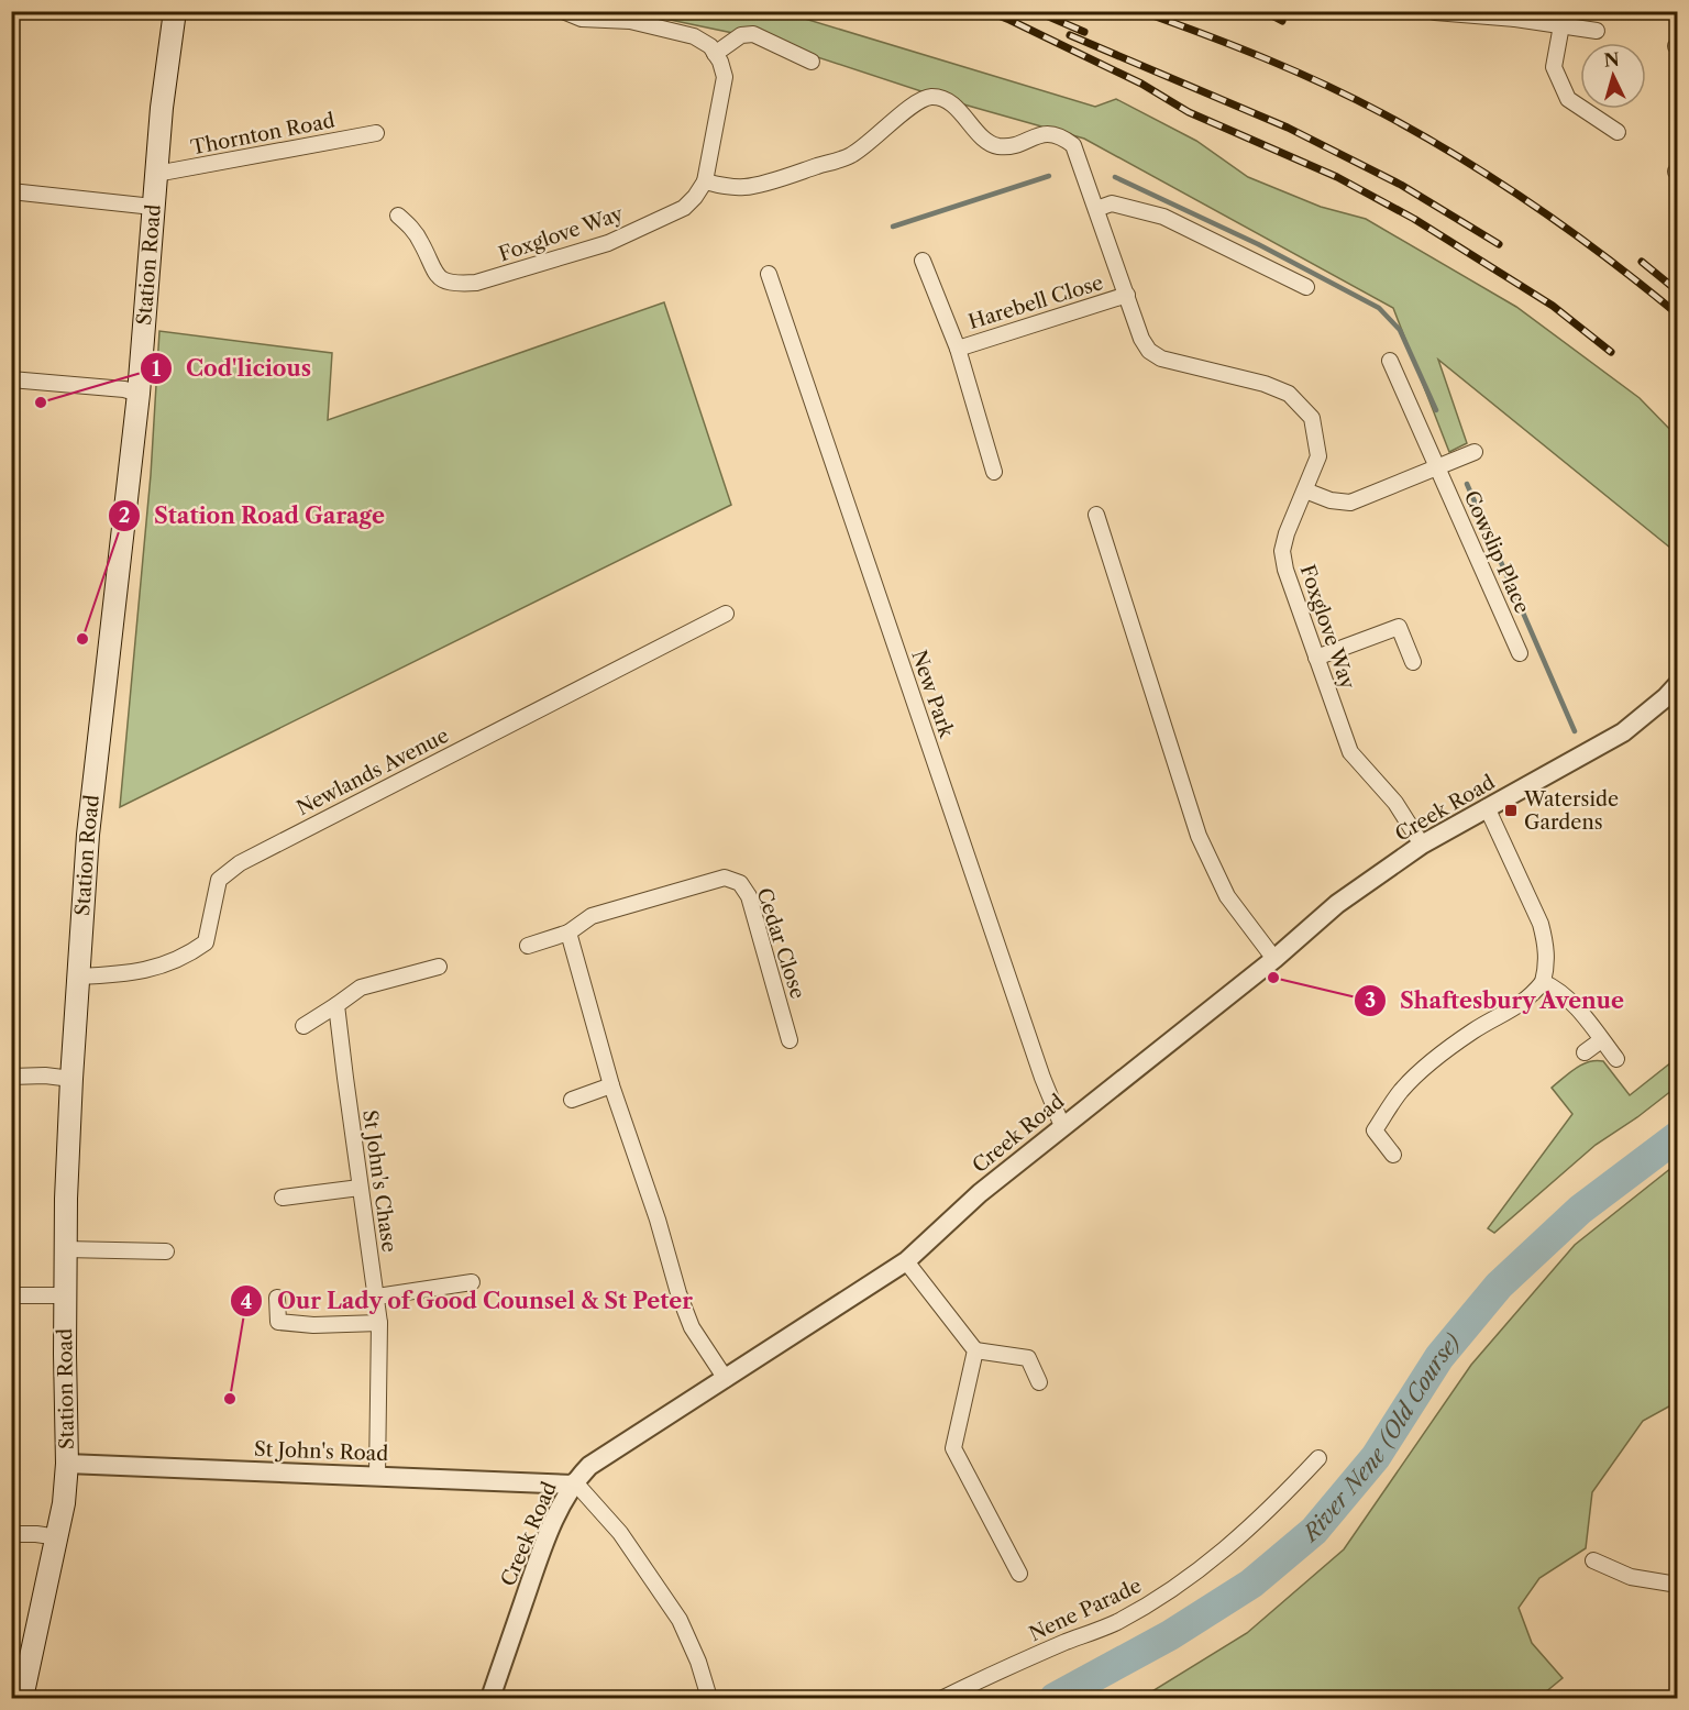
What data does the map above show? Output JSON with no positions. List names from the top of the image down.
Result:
{
  "streets": {
    "main road": ["Station Road"],
    "street": [
      "Thornton Road",
      "Foxglove Way",
      "Harebell Close",
      "Cowslip Place",
      "New Park",
      "Newlands Avenue",
      "Creek Road",
      "Cedar Close",
      "St John's Chase",
      "St John's Road",
      "Nene Parade"
    ]
  },
  "crossings": [
    ["Thornton Road", "Station Road"],
    ["Foxglove Way", "Harebell Close"],
    ["Foxglove Way", "Creek Road"],
    ["Station Road", "Newlands Avenue"],
    ["Station Road", "St John's Road"],
    ["New Park", "Creek Road"],
    ["Creek Road", "St John's Road"],
    ["St John's Chase", "St John's Road"]
  ],
  "water": ["River Nene (Old Course)"],
  "places": {
    "other": [
      "Cod'licious",
      "Station Road Garage",
      "Shaftesbury Avenue",
      "Our Lady of Good Counsel & St Peter"
    ],
    "transit": ["Waterside Gardens"]
  },
  "north": "top"
}
